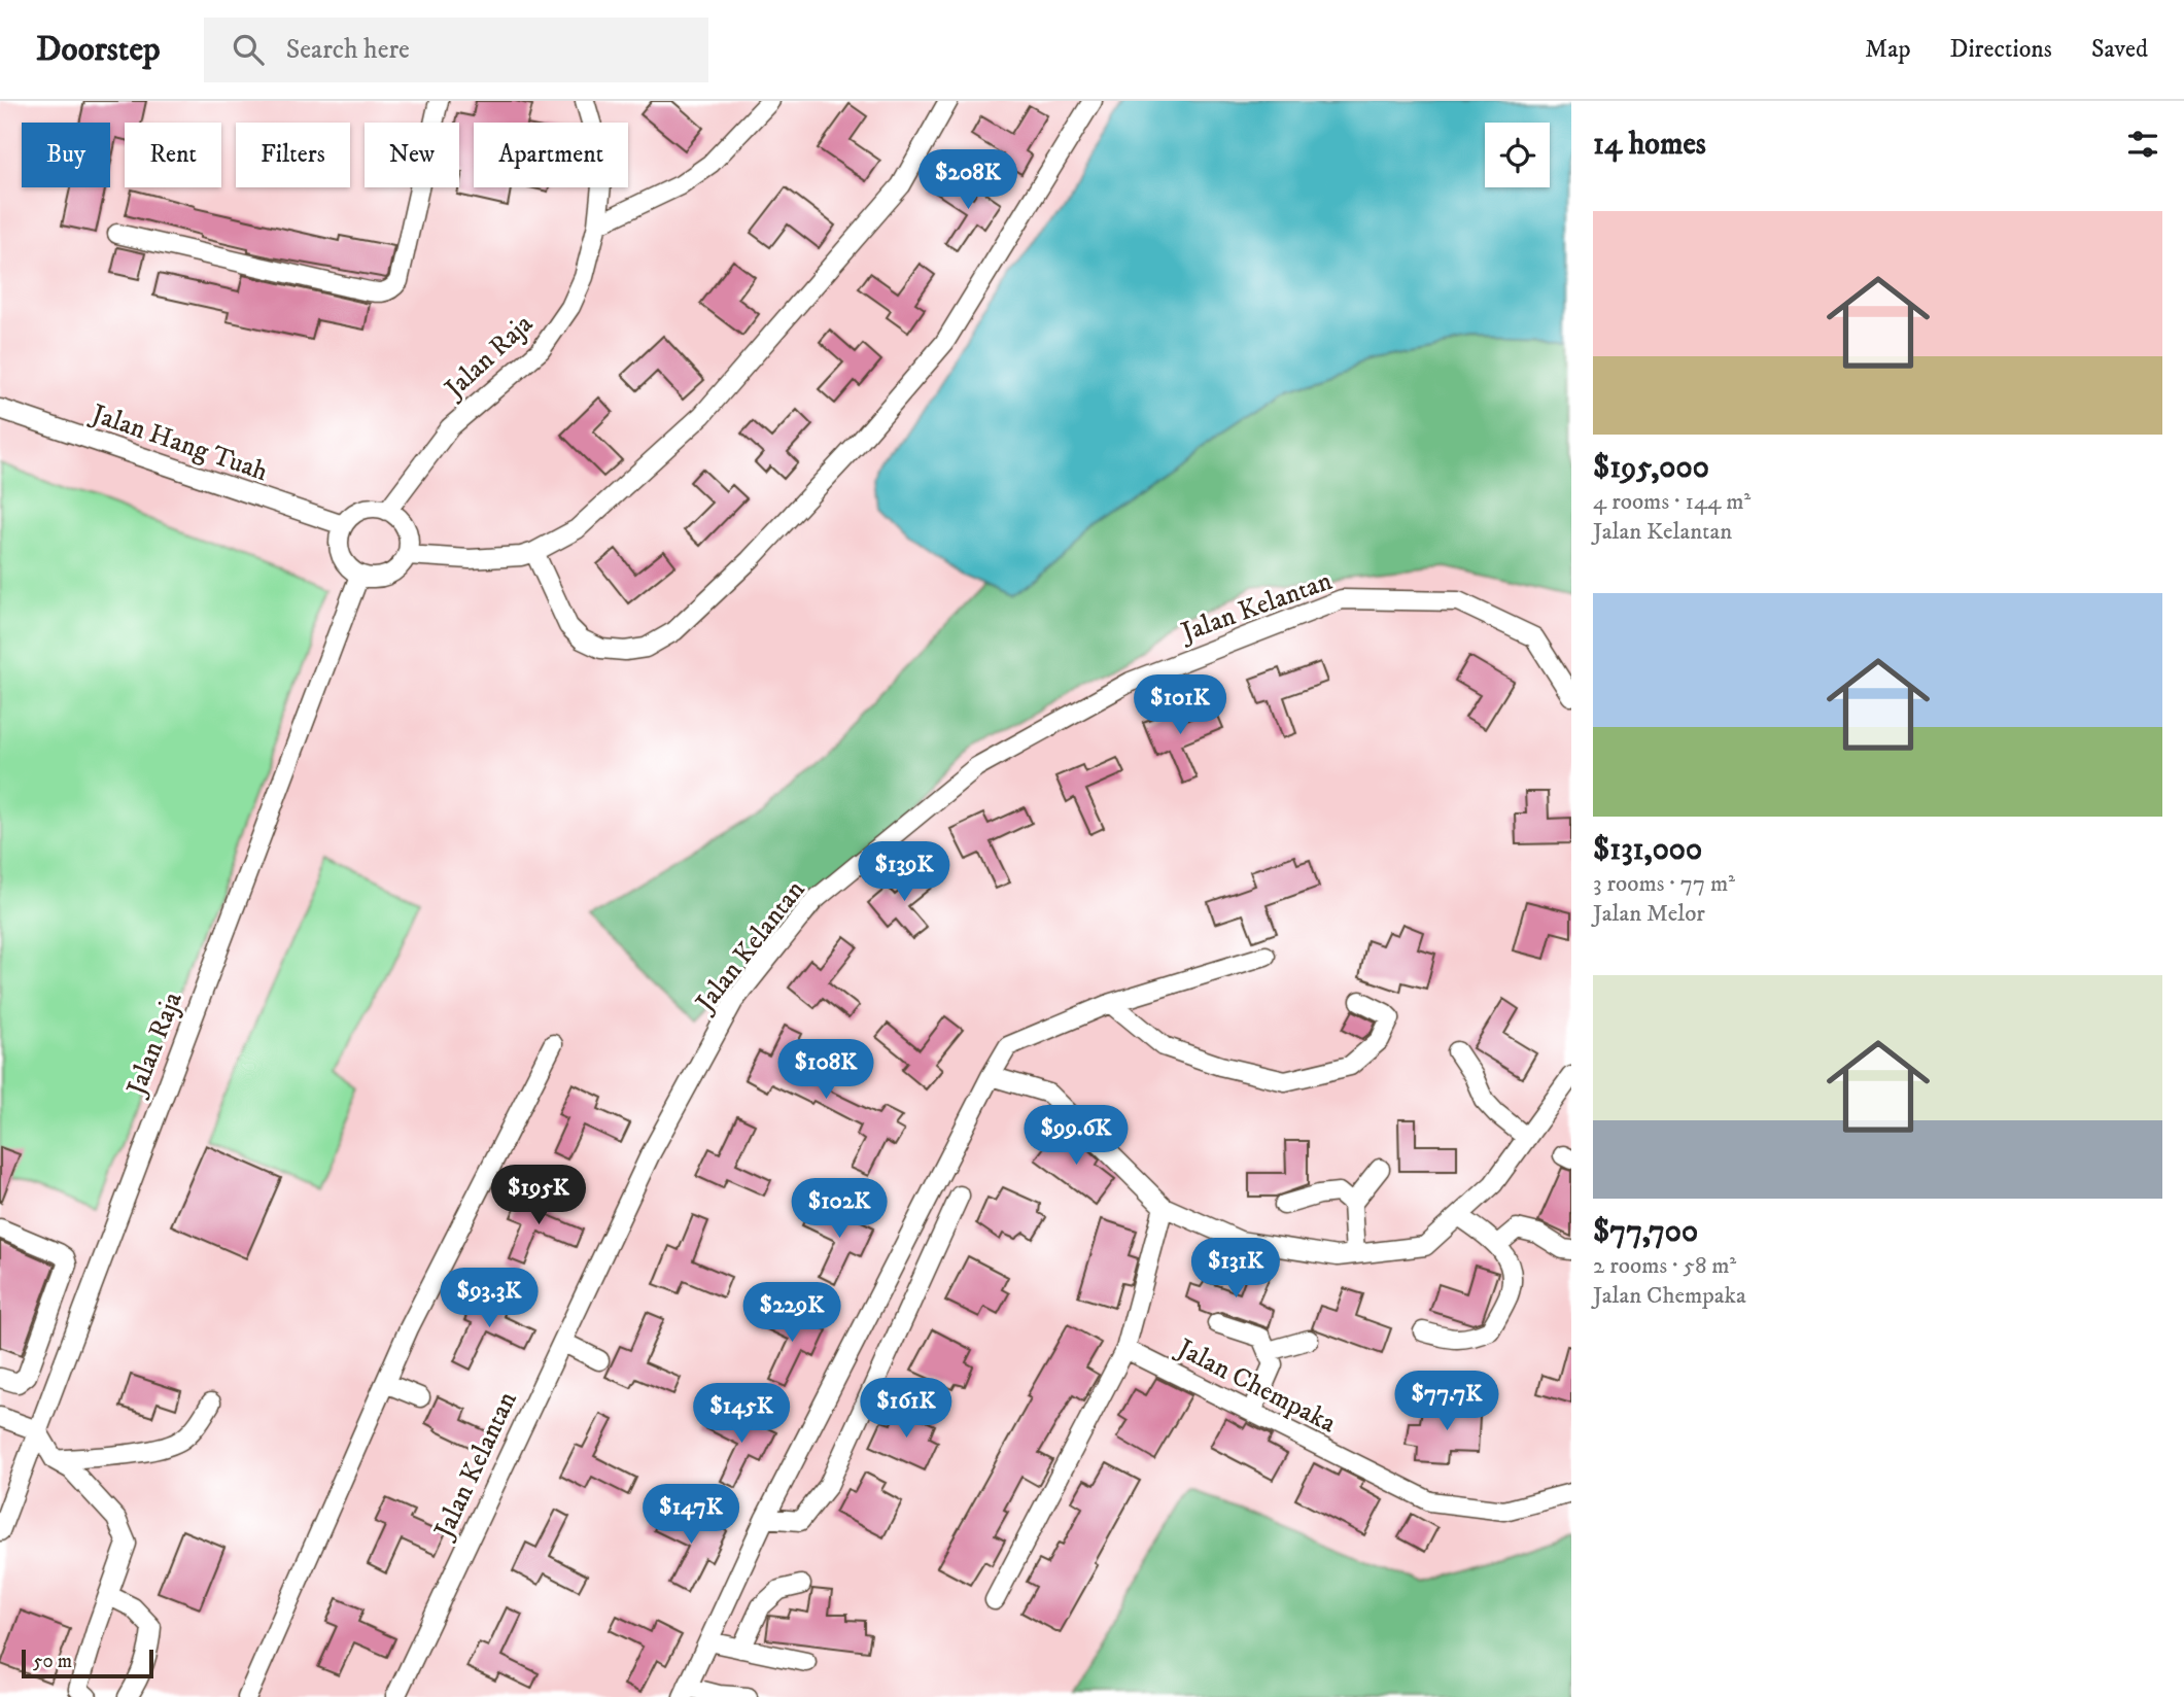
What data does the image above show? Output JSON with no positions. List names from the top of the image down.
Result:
{
  "streets": {
    "street": [
      "Jalan Raja",
      "Jalan Hang Tuah",
      "Jalan Kelantan",
      "Jalan Chempaka"
    ]
  },
  "crossings": [
    ["Jalan Raja", "Jalan Hang Tuah"]
  ],
  "scale_bar": "50 m",
  "page": {
    "header": "Doorstep",
    "search": "Search here",
    "nav": ["Map", "Directions", "Saved"],
    "heading": "14 homes",
    "chip": [
      "Buy",
      "Rent",
      "Filters",
      "New",
      "Apartment"
    ],
    "price": [
      "$208K",
      "$101K",
      "$139K",
      "$108K",
      "$99.6K",
      "$195K",
      "$102K",
      "$131K",
      "$93.3K",
      "$229K",
      "$77.7K",
      "$161K",
      "$145K",
      "$147K"
    ],
    "list": [
      {
        "name": "$195,000",
        "note": "4 rooms · 144 m² · Jalan Kelantan"
      },
      {
        "name": "$131,000",
        "note": "3 rooms · 77 m² · Jalan Melor"
      },
      {
        "name": "$77,700",
        "note": "2 rooms · 58 m² · Jalan Chempaka"
      }
    ],
    "scale": "50 m"
  }
}
